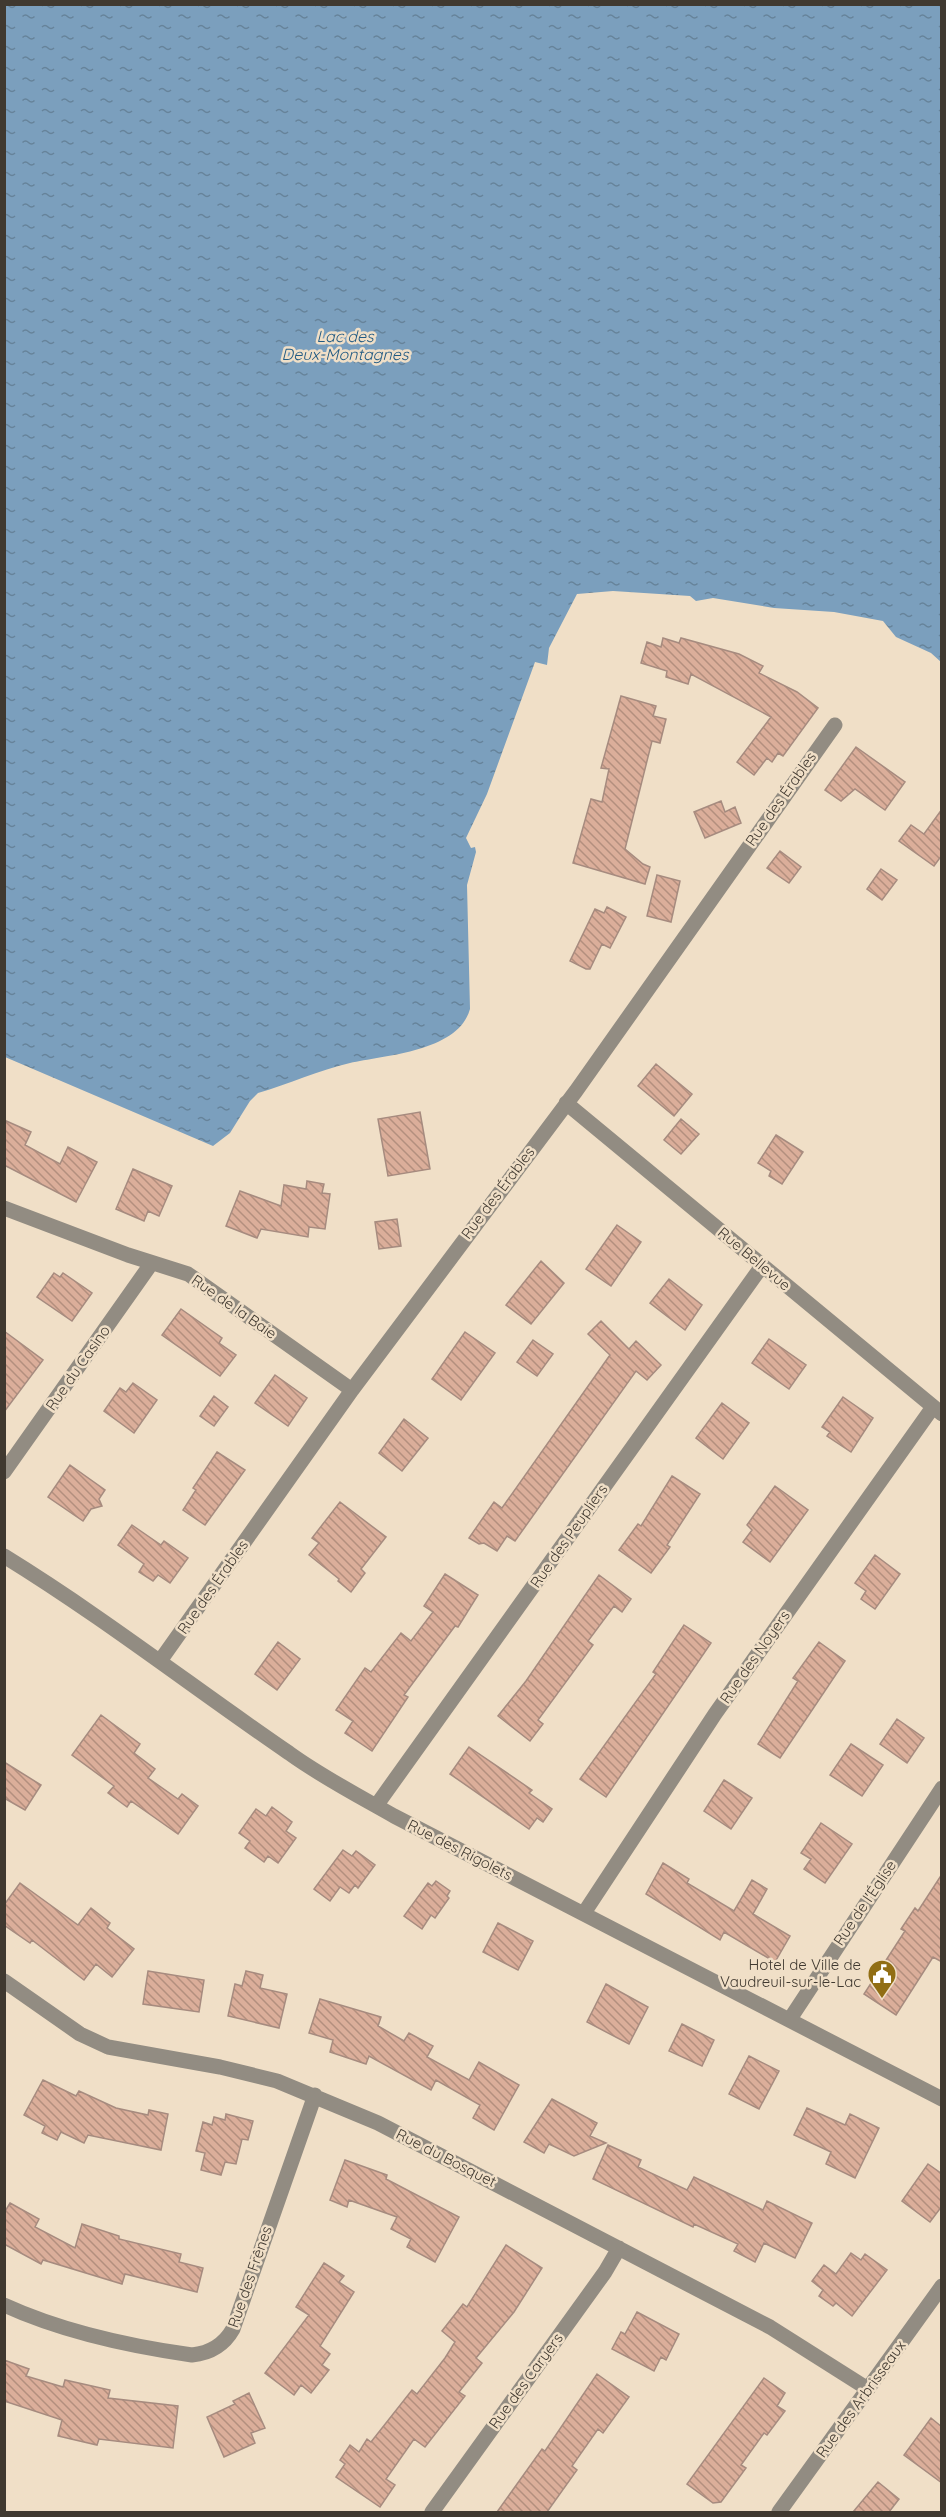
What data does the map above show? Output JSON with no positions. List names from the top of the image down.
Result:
{
  "streets": {
    "street": [
      "Rue des Érables",
      "Rue Bellevue",
      "Rue de la Baie",
      "Rue du Casino",
      "Rue des Peupliers",
      "Rue des Noyers",
      "Rue des Rigolets",
      "Rue de l'Église",
      "Rue du Bosquet",
      "Rue des Frênes",
      "Rue des Caryers",
      "Rue des Arbrisseaux"
    ]
  },
  "crossings": [
    ["Rue des Érables", "Rue Bellevue"],
    ["Rue des Érables", "Rue de la Baie"],
    ["Rue des Érables", "Rue des Rigolets"],
    ["Rue Bellevue", "Rue des Peupliers"],
    ["Rue Bellevue", "Rue des Noyers"],
    ["Rue de la Baie", "Rue du Casino"],
    ["Rue des Peupliers", "Rue des Rigolets"],
    ["Rue des Noyers", "Rue des Rigolets"],
    ["Rue des Rigolets", "Rue de l'Église"],
    ["Rue du Bosquet", "Rue des Frênes"],
    ["Rue du Bosquet", "Rue des Caryers"],
    ["Rue du Bosquet", "Rue des Arbrisseaux"]
  ],
  "water": ["Lac des Deux-Montagnes"],
  "places": {
    "public building": ["Hotel de Ville de Vaudreuil-sur-le-Lac"]
  }
}
